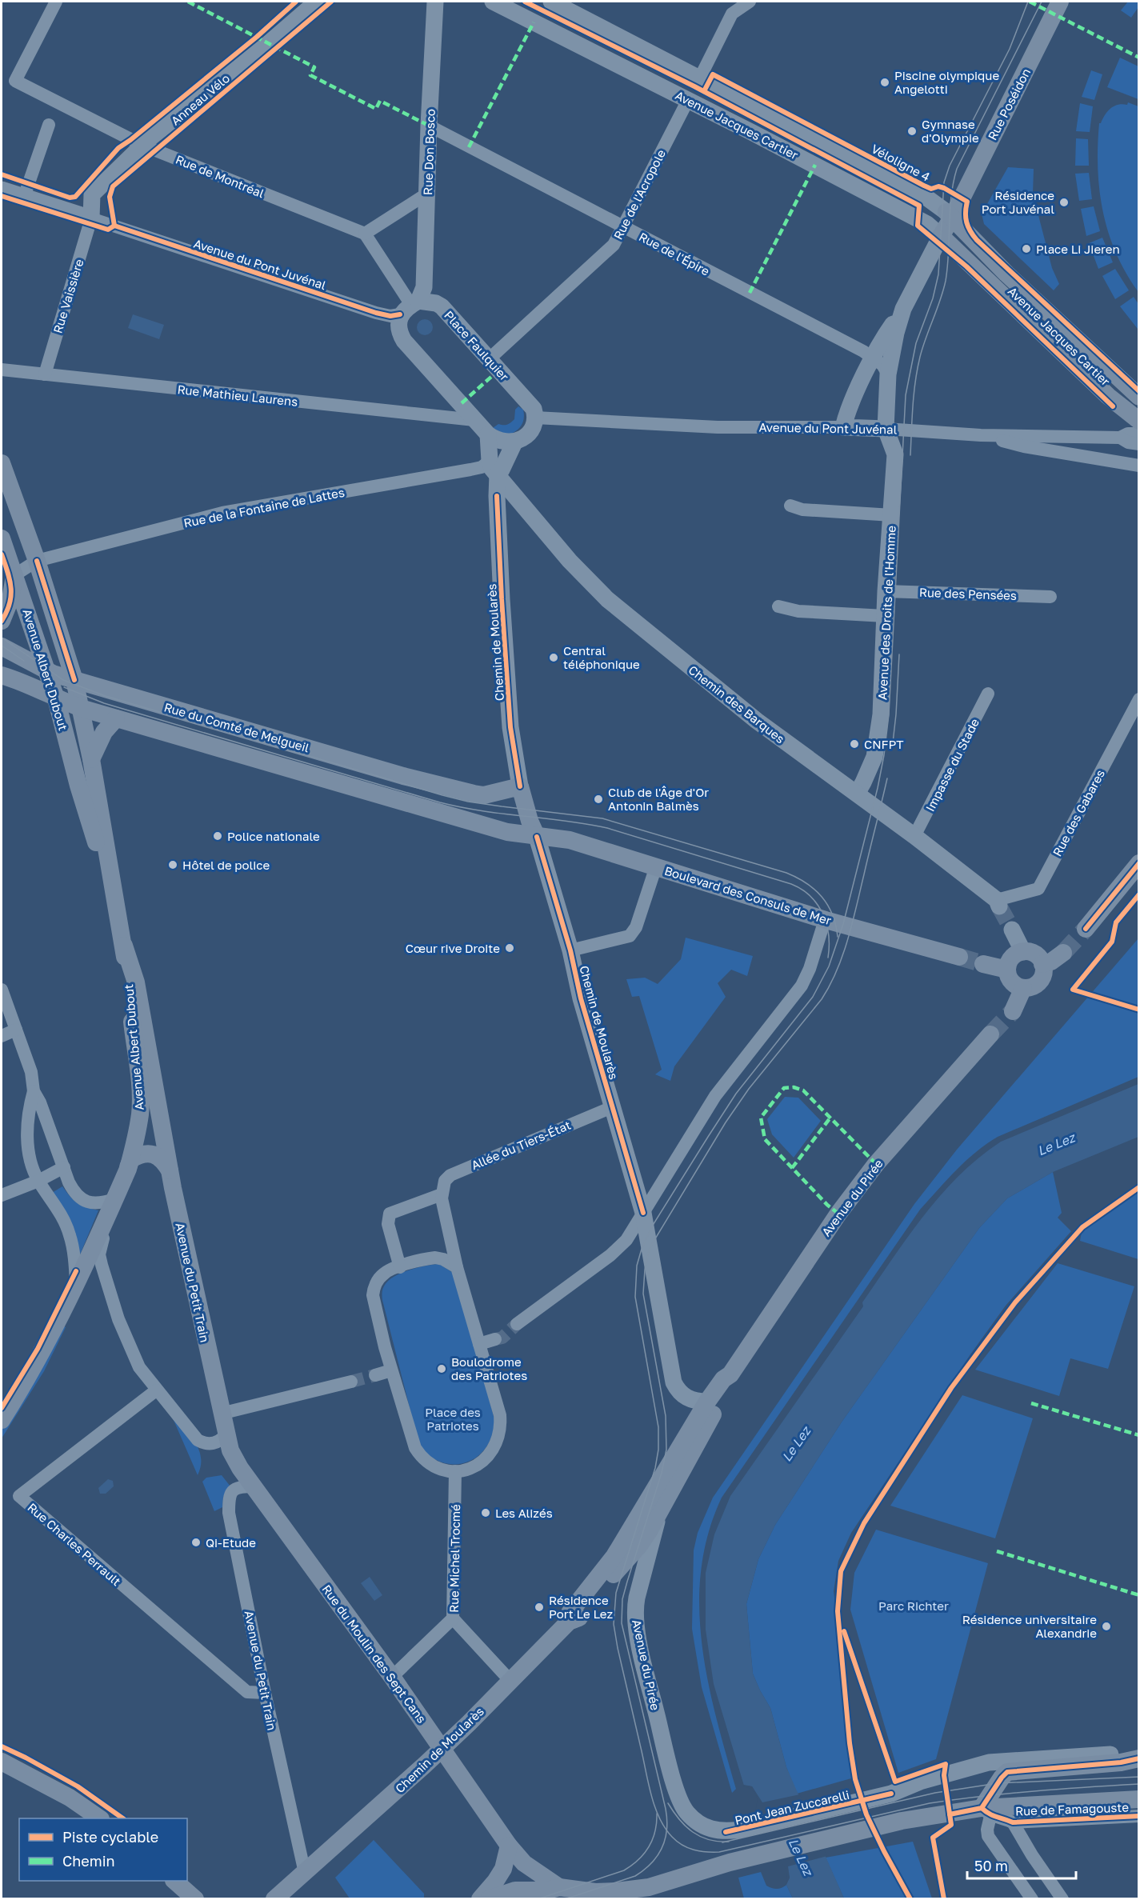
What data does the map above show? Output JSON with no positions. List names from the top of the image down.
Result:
{
  "streets": {
    "main road": [
      "Rue Poséidon",
      "Avenue Jacques Cartier",
      "Chemin de Moularès",
      "Avenue Albert Dubout",
      "Rue du Comté de Melgueil",
      "Boulevard des Consuls de Mer",
      "Avenue du Pirée",
      "Avenue du Petit Train",
      "Rue du Moulin des Sept Cans"
    ],
    "street": [
      "Rue Don Bosco",
      "Rue de Montréal",
      "Rue de l'Acropole",
      "Rue de l'Épire",
      "Avenue du Pont Juvénal",
      "Rue Vaissière",
      "Place Faulquier",
      "Rue Mathieu Laurens",
      "Rue de la Fontaine de Lattes",
      "Rue des Pensées",
      "Avenue des Droits de l'Homme",
      "Chemin des Barques",
      "Impasse du Stade",
      "Rue des Gabares",
      "Allée du Tiers-État",
      "Rue Charles Perrault",
      "Rue Michel Trocmé",
      "Pont Jean Zuccarelli",
      "Rue de Famagouste"
    ],
    "cycle path": ["Anneau Vélo", "Véloligne 4"]
  },
  "crossings": [
    ["Rue Poséidon", "Avenue Jacques Cartier"],
    ["Rue Poséidon", "Rue de l'Épire"],
    ["Rue Poséidon", "Avenue du Pont Juvénal"],
    ["Rue Poséidon", "Avenue des Droits de l'Homme"],
    ["Avenue Jacques Cartier", "Rue de l'Acropole"],
    ["Rue Don Bosco", "Rue de l'Épire"],
    ["Rue Don Bosco", "Avenue du Pont Juvénal"],
    ["Rue Don Bosco", "Place Faulquier"],
    ["Rue de l'Acropole", "Rue de l'Épire"],
    ["Rue de l'Acropole", "Place Faulquier"],
    ["Avenue du Pont Juvénal", "Rue Vaissière"],
    ["Avenue du Pont Juvénal", "Place Faulquier"],
    ["Avenue du Pont Juvénal", "Avenue des Droits de l'Homme"],
    ["Rue Vaissière", "Rue Mathieu Laurens"],
    ["Rue de la Fontaine de Lattes", "Chemin de Moularès"],
    ["Rue de la Fontaine de Lattes", "Avenue Albert Dubout"],
    ["Rue de la Fontaine de Lattes", "Chemin des Barques"],
    ["Rue des Pensées", "Avenue des Droits de l'Homme"],
    ["Avenue des Droits de l'Homme", "Chemin des Barques"],
    ["Chemin de Moularès", "Chemin des Barques"],
    ["Chemin de Moularès", "Rue du Comté de Melgueil"],
    ["Chemin de Moularès", "Boulevard des Consuls de Mer"],
    ["Chemin de Moularès", "Allée du Tiers-État"],
    ["Chemin de Moularès", "Avenue du Pirée"],
    ["Chemin de Moularès", "Avenue du Petit Train"],
    ["Chemin de Moularès", "Rue du Moulin des Sept Cans"],
    ["Avenue Albert Dubout", "Rue du Comté de Melgueil"],
    ["Avenue Albert Dubout", "Avenue du Petit Train"],
    ["Chemin des Barques", "Impasse du Stade"],
    ["Chemin des Barques", "Rue des Gabares"],
    ["Rue du Comté de Melgueil", "Boulevard des Consuls de Mer"],
    ["Avenue du Pirée", "Pont Jean Zuccarelli"],
    ["Avenue du Petit Train", "Rue Charles Perrault"],
    ["Avenue du Petit Train", "Rue du Moulin des Sept Cans"],
    ["Rue Michel Trocmé", "Rue du Moulin des Sept Cans"]
  ],
  "water": ["Le Lez"],
  "parks": ["Place des Patriotes", "Parc Richter"],
  "places": [
    "Piscine olympique Angelotti",
    "Gymnase d'Olympie",
    "Résidence Port Juvénal",
    "Place Li Jieren",
    "Central téléphonique",
    "CNFPT",
    "Club de l'Âge d'Or Antonin Balmès",
    "Police nationale",
    "Hôtel de police",
    "Cœur rive Droite",
    "Boulodrome des Patriotes",
    "Les Alizés",
    "Qi-Etude",
    "Résidence Port Le Lez",
    "Résidence universitaire Alexandrie"
  ],
  "legend": ["Piste cyclable", "Chemin"],
  "scale_bar": "50 m"
}
